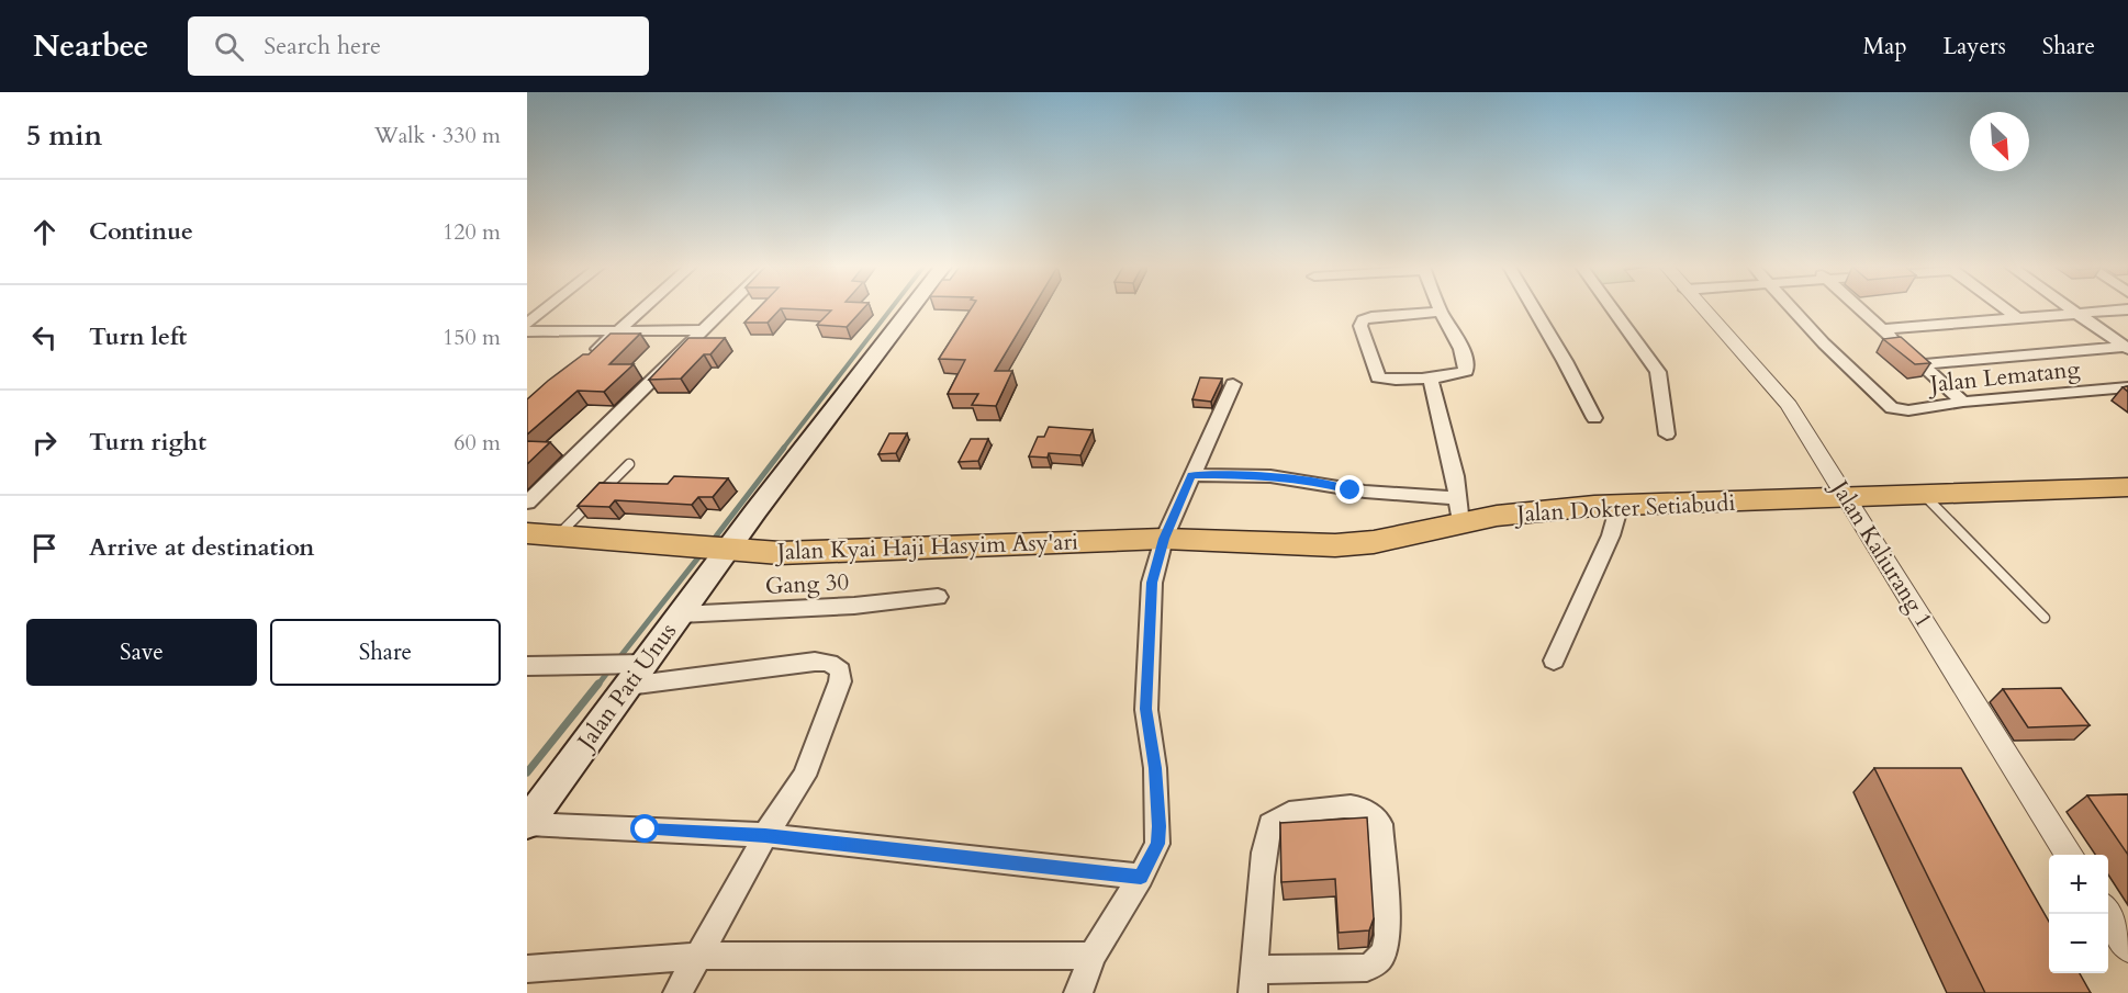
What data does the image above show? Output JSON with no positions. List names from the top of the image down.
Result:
{
  "streets": {
    "highway": ["Jalan Dokter Setiabudi", "Jalan Kyai Haji Hasyim Asy'ari"],
    "main road": ["Jalan Pati Unus"],
    "street": ["Jalan Lematang", "Jalan Kaliurang 1", "Gang 30"]
  },
  "crossings": [
    ["Jalan Dokter Setiabudi", "Jalan Kyai Haji Hasyim Asy'ari"],
    ["Jalan Dokter Setiabudi", "Jalan Kaliurang 1"],
    ["Jalan Kyai Haji Hasyim Asy'ari", "Jalan Pati Unus"],
    ["Gang 30", "Jalan Pati Unus"]
  ],
  "north": "bottom right",
  "page": {
    "header": "Nearbee",
    "search": "Search here",
    "nav": ["Map", "Layers", "Share"],
    "heading": ["5 min", "Walk · 330 m"],
    "list": [
      ["Continue", "120 m"],
      ["Turn left", "150 m"],
      ["Turn right", "60 m"],
      "Arrive at destination"
    ],
    "buttons": ["Save", "Share"],
    "map_buttons": ["+", "−"]
  }
}
